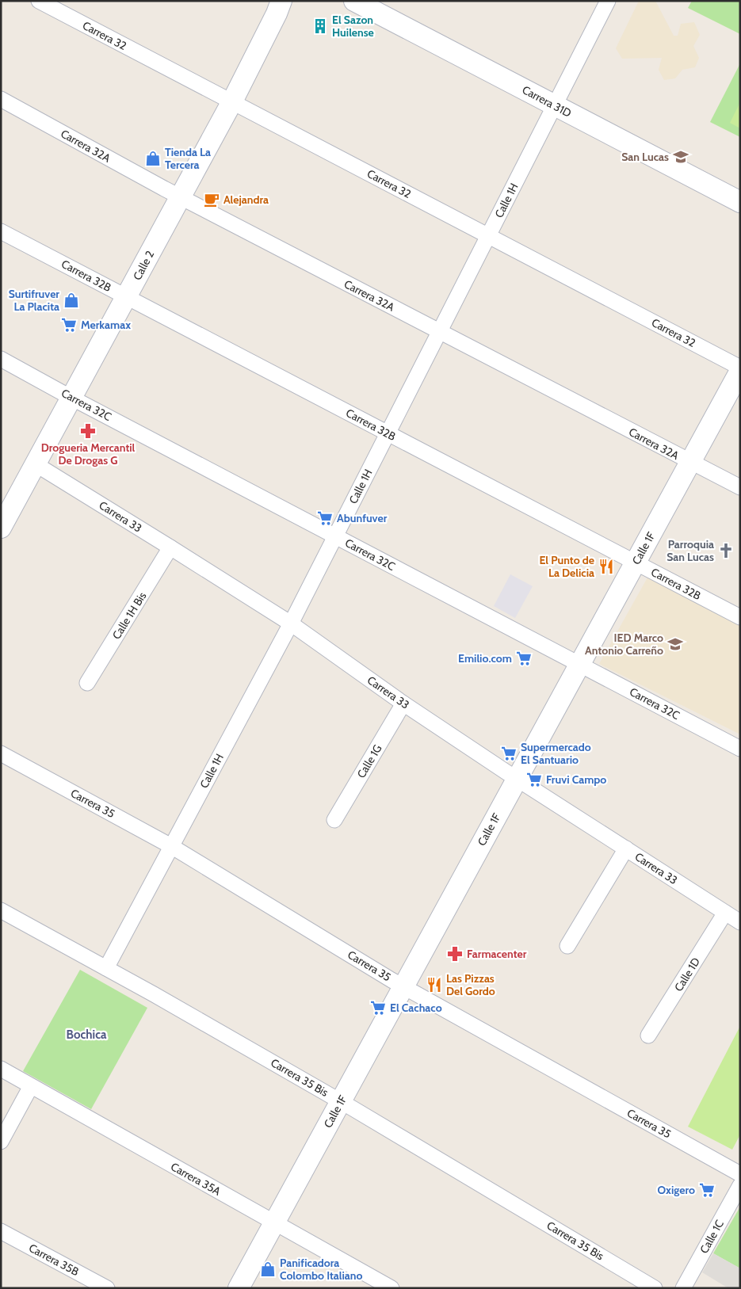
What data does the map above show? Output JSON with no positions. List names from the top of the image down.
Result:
{
  "streets": {
    "street": [
      "Carrera 32",
      "Carrera 31D",
      "Carrera 32A",
      "Calle 1H",
      "Calle 2",
      "Carrera 32B",
      "Carrera 32C",
      "Carrera 33",
      "Calle 1F",
      "Calle 1H Bis",
      "Calle 1G",
      "Carrera 35",
      "Calle 1D",
      "Carrera 35 Bis",
      "Carrera 35A",
      "Calle 1C",
      "Carrera 35B"
    ]
  },
  "crossings": [
    ["Carrera 32", "Calle 1H"],
    ["Carrera 32", "Calle 2"],
    ["Carrera 31D", "Calle 1H"],
    ["Carrera 32A", "Calle 1H"],
    ["Carrera 32A", "Calle 2"],
    ["Carrera 32A", "Calle 1F"],
    ["Calle 1H", "Carrera 32B"],
    ["Calle 1H", "Carrera 32C"],
    ["Calle 1H", "Carrera 33"],
    ["Calle 1H", "Carrera 35"],
    ["Calle 1H", "Carrera 35 Bis"],
    ["Calle 2", "Carrera 32B"],
    ["Calle 2", "Carrera 32C"],
    ["Calle 2", "Carrera 33"],
    ["Carrera 32B", "Calle 1F"],
    ["Carrera 32C", "Calle 1F"],
    ["Carrera 33", "Calle 1F"],
    ["Carrera 33", "Calle 1H Bis"],
    ["Carrera 33", "Calle 1G"],
    ["Carrera 33", "Calle 1D"],
    ["Calle 1F", "Carrera 35"],
    ["Calle 1F", "Carrera 35 Bis"],
    ["Calle 1F", "Carrera 35A"]
  ],
  "districts": ["Bochica"],
  "places": {
    "building": ["El Sazon Huilense"],
    "school or university": ["San Lucas", "IED Marco Antonio Carreño"],
    "shop": ["Tienda La Tercera", "Surtifruver La Placita", "Panificadora Colombo Italiano"],
    "cafe": ["Alejandra"],
    "supermarket": [
      "Merkamax",
      "Abunfuver",
      "Emilio.com",
      "Supermercado El Santuario",
      "Fruvi Campo",
      "El Cachaco",
      "Oxigero"
    ],
    "pharmacy": ["Drogueria Mercantil De Drogas G", "Farmacenter"],
    "church": ["Parroquia San Lucas"],
    "restaurant": ["El Punto de La Delicia", "Las Pizzas Del Gordo"]
  }
}
